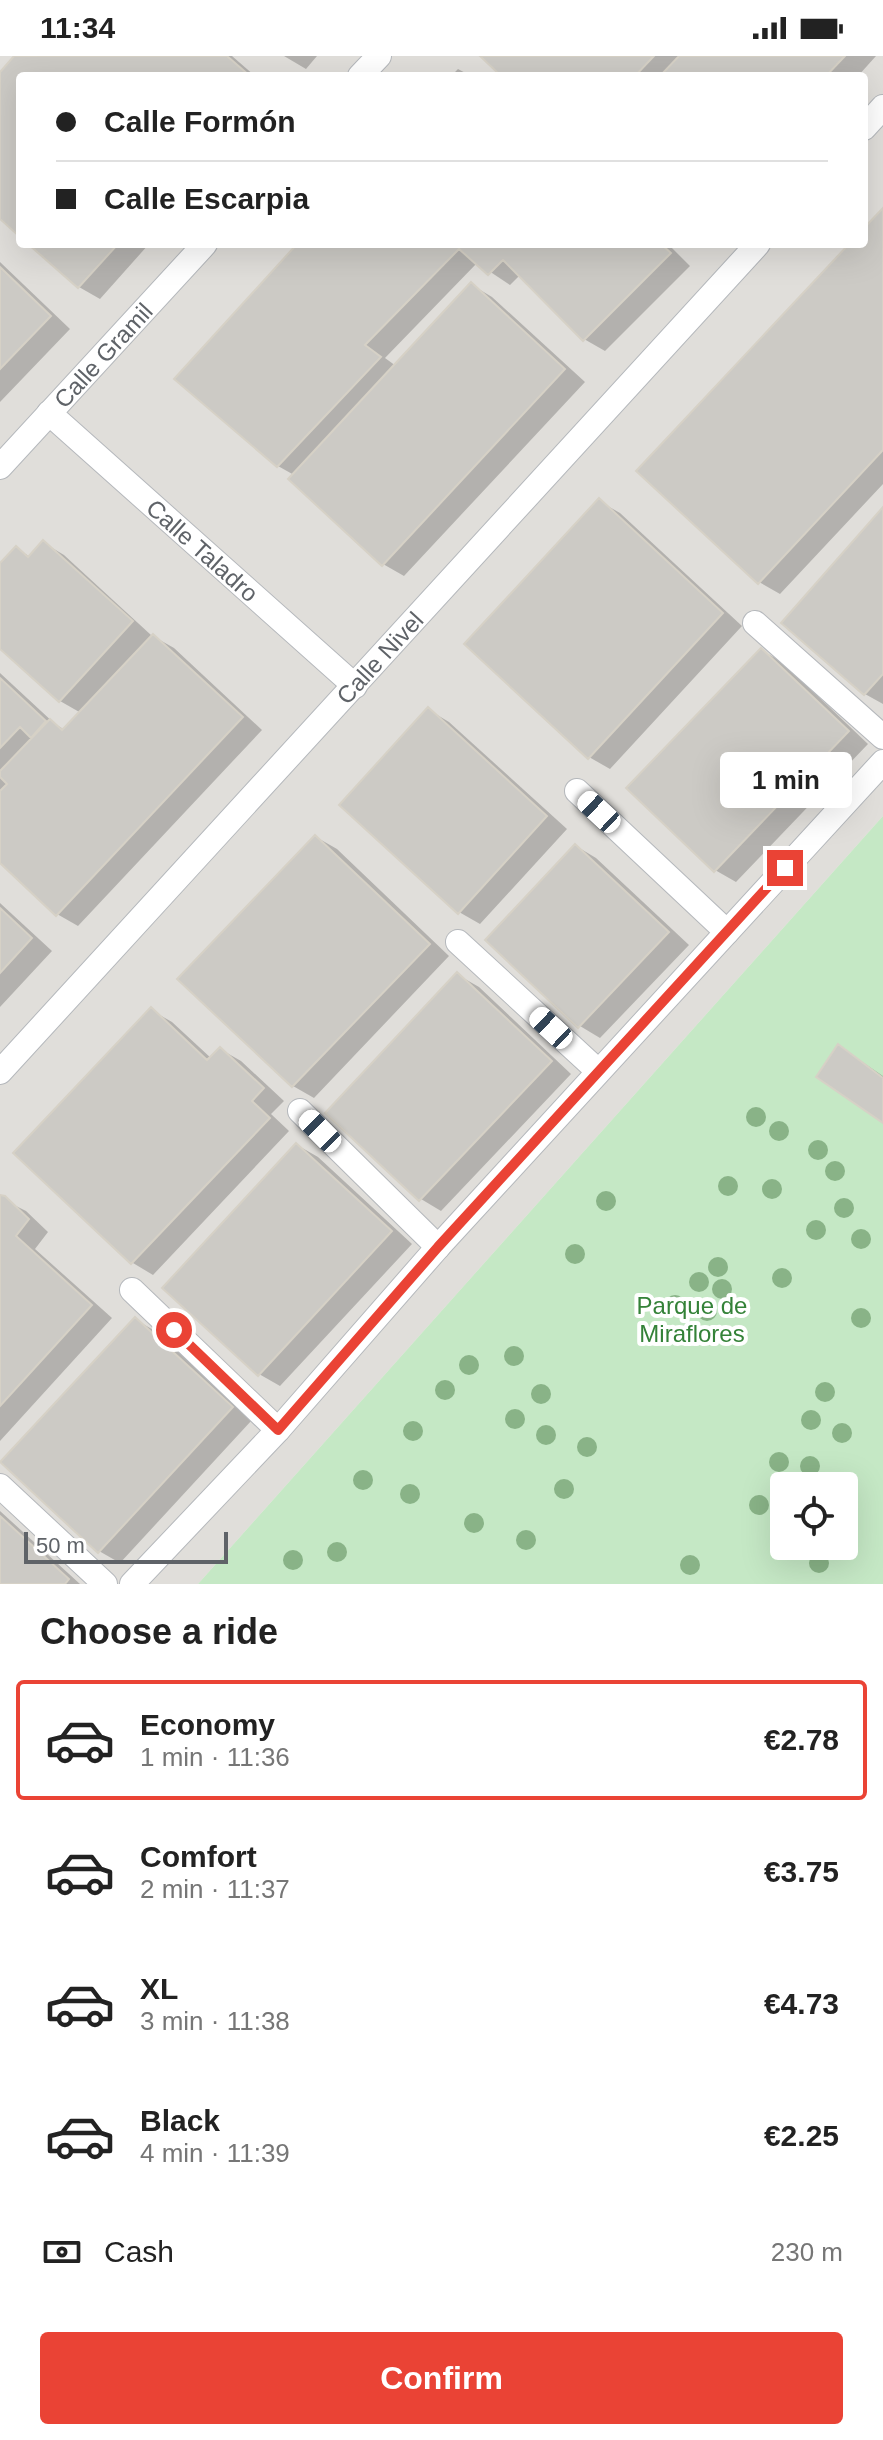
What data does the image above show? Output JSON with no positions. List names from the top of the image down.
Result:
{
  "streets": {
    "street": ["Calle Gramil", "Calle Taladro", "Calle Nivel"]
  },
  "crossings": [
    ["Calle Gramil", "Calle Taladro"],
    ["Calle Taladro", "Calle Nivel"]
  ],
  "parks": ["Parque de Miraflores"],
  "scale_bar": "50 m",
  "page": {
    "status": "11:34",
    "banner": ["Calle Formón", "Calle Escarpia"],
    "bubble": "1 min",
    "scale": "50 m",
    "heading": "Choose a ride",
    "list": [
      {
        "name": "Economy",
        "note": "1 min · 11:36",
        "value": "€2.78"
      },
      {
        "name": "Comfort",
        "note": "2 min · 11:37",
        "value": "€3.75"
      },
      {
        "name": "XL",
        "note": "3 min · 11:38",
        "value": "€4.73"
      },
      {
        "name": "Black",
        "note": "4 min · 11:39",
        "value": "€2.25"
      }
    ],
    "pay": ["Cash", "230 m"],
    "buttons": "Confirm"
  }
}
